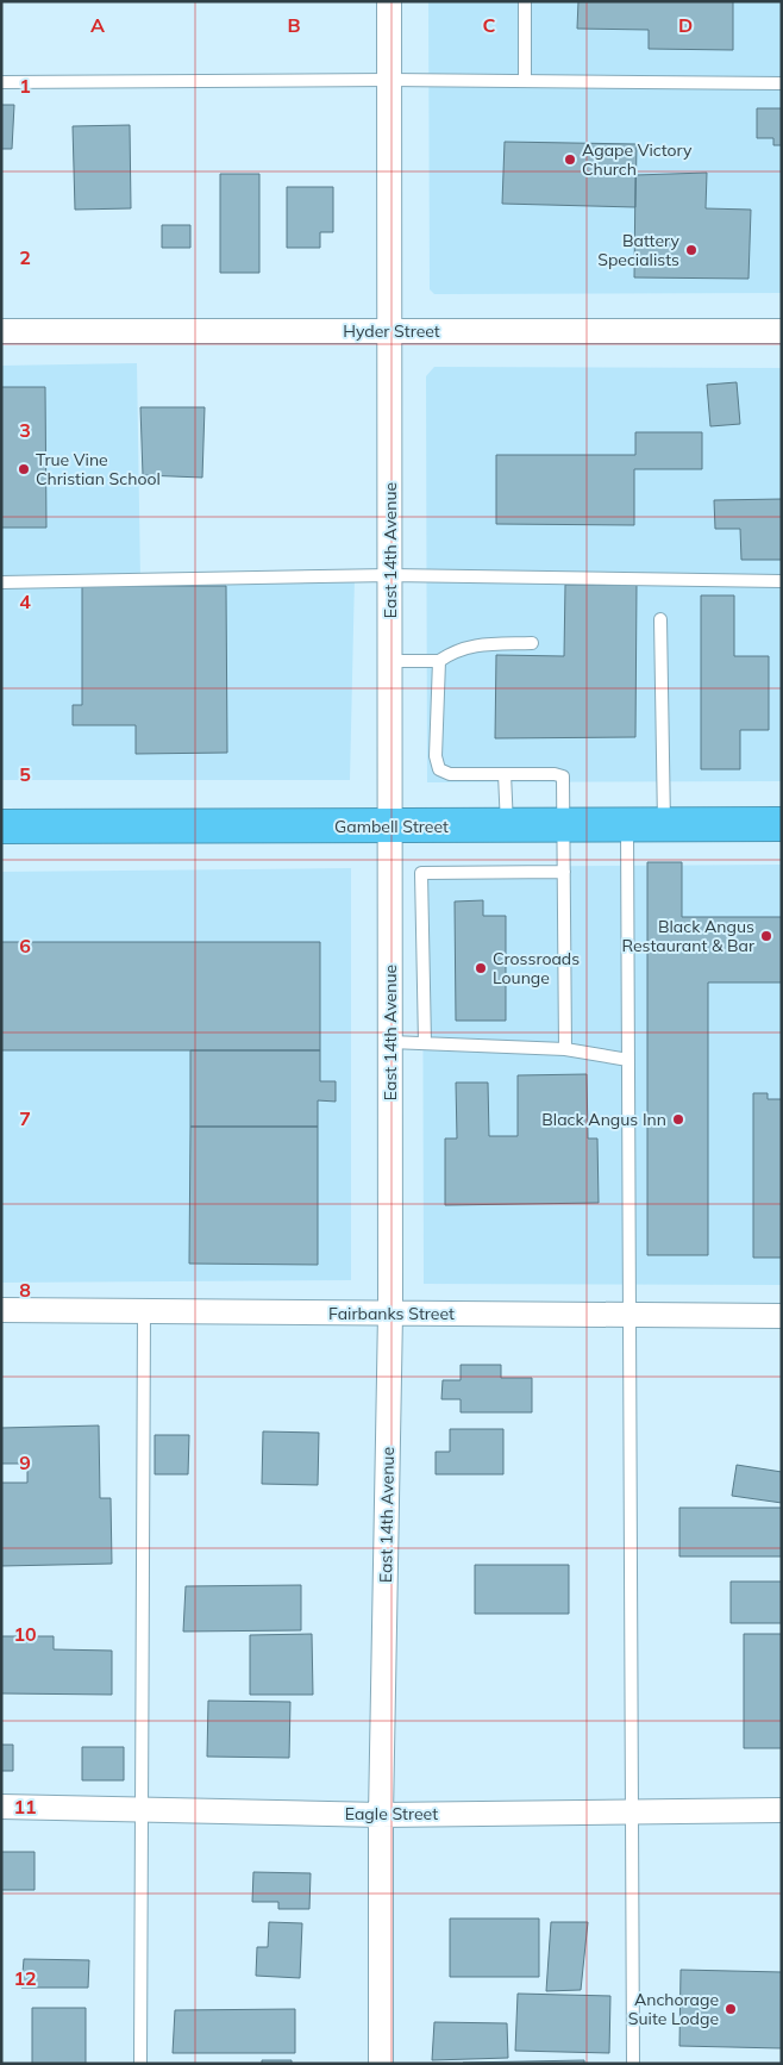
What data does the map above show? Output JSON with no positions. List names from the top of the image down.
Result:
{
  "streets": {
    "highway": ["Gambell Street"],
    "street": [
      "Hyder Street",
      "East 14th Avenue",
      "Fairbanks Street",
      "Eagle Street"
    ]
  },
  "crossings": [
    ["Hyder Street", "East 14th Avenue"],
    ["East 14th Avenue", "Gambell Street"],
    ["East 14th Avenue", "Fairbanks Street"],
    ["East 14th Avenue", "Eagle Street"]
  ],
  "places": [
    "Agape Victory Church",
    "Battery Specialists",
    "True Vine Christian School",
    "Black Angus Restaurant & Bar",
    "Crossroads Lounge",
    "Black Angus Inn",
    "Anchorage Suite Lodge"
  ],
  "grid": {
    "columns": [
      "A",
      "B",
      "C",
      "D"
    ],
    "rows": [
      "1",
      "2",
      "3",
      "4",
      "5",
      "6",
      "7",
      "8",
      "9",
      "10",
      "11",
      "12"
    ]
  }
}
